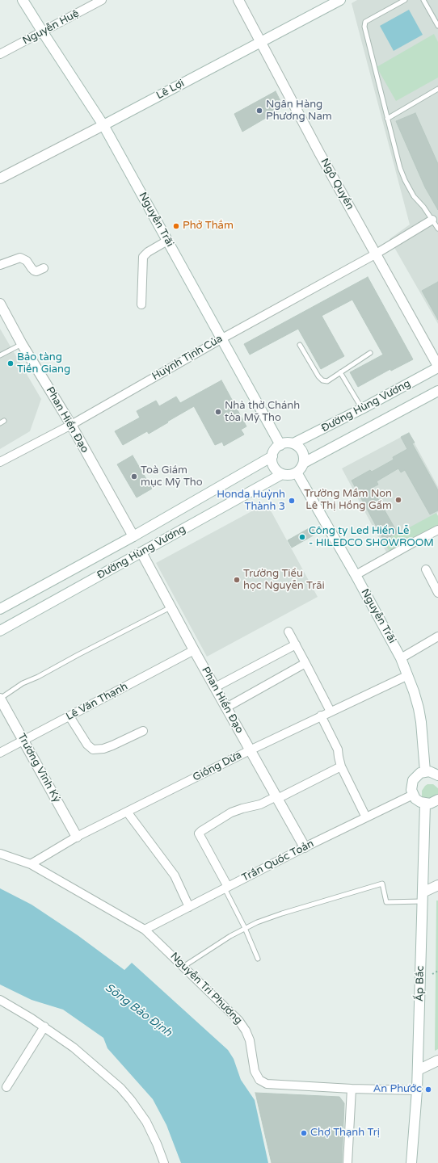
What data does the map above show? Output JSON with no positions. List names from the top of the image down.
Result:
{
  "streets": {
    "main road": [
      "Lê Lợi",
      "Ngô Quyền",
      "Nguyễn Trãi",
      "Đường Hùng Vương",
      "Phan Hiển Đạo",
      "Trương Vĩnh Ký",
      "Ấp Bắc"
    ],
    "street": [
      "Nguyễn Huệ",
      "Huỳnh Tịnh Của",
      "Lê Văn Thạnh",
      "Giồng Dứa",
      "Trần Quốc Toản",
      "Nguyễn Tri Phương"
    ]
  },
  "crossings": [
    ["Nguyễn Huệ", "Nguyễn Trãi"],
    ["Lê Lợi", "Ngô Quyền"],
    ["Lê Lợi", "Nguyễn Trãi"],
    ["Ngô Quyền", "Huỳnh Tịnh Của"],
    ["Ngô Quyền", "Đường Hùng Vương"],
    ["Nguyễn Trãi", "Huỳnh Tịnh Của"],
    ["Nguyễn Trãi", "Đường Hùng Vương"],
    ["Nguyễn Trãi", "Giồng Dứa"],
    ["Huỳnh Tịnh Của", "Phan Hiển Đạo"],
    ["Đường Hùng Vương", "Phan Hiển Đạo"],
    ["Phan Hiển Đạo", "Lê Văn Thạnh"],
    ["Phan Hiển Đạo", "Giồng Dứa"],
    ["Phan Hiển Đạo", "Trần Quốc Toản"],
    ["Lê Văn Thạnh", "Trương Vĩnh Ký"],
    ["Giồng Dứa", "Trương Vĩnh Ký"],
    ["Giồng Dứa", "Nguyễn Tri Phương"],
    ["Trần Quốc Toản", "Nguyễn Tri Phương"],
    ["Ấp Bắc", "Nguyễn Tri Phương"]
  ],
  "water": ["Sông Bảo Định"],
  "places": [
    "Ngân Hàng Phương Nam",
    "Phở Thắm",
    "Bảo tàng Tiền Giang",
    "Nhà thờ Chánh tòa Mỹ Tho",
    "Toà Giám mục Mỹ Tho",
    "Trường Mầm Non Lê Thị Hồng Gấm",
    "Honda Huỳnh Thành 3",
    "Công ty Led Hiến Lễ - HILEDCO SHOWROOM",
    "Trường Tiểu học Nguyễn Trãi",
    "An Phước",
    "Chợ Thạnh Trị"
  ]
}
